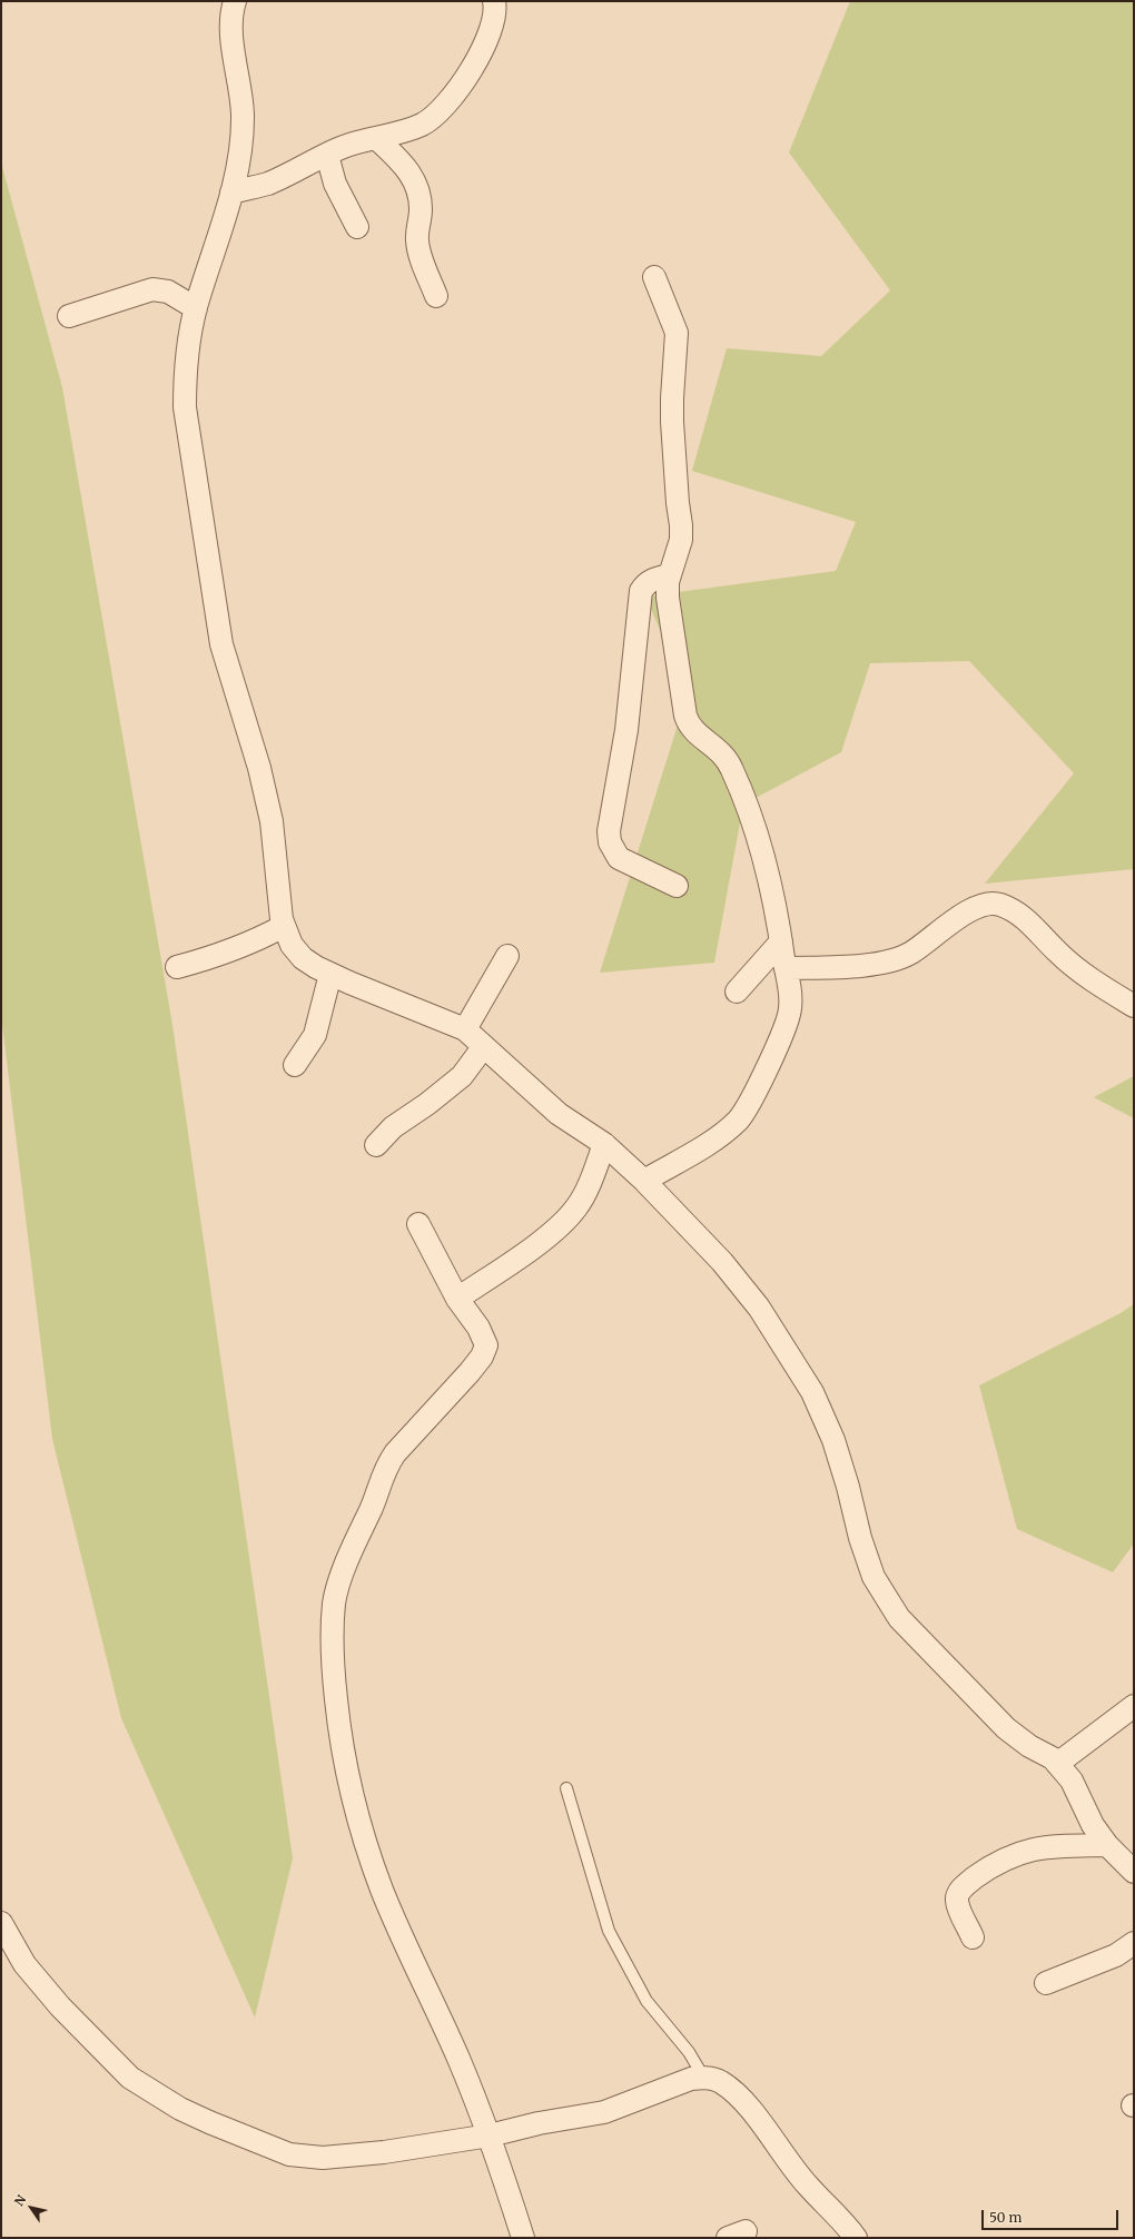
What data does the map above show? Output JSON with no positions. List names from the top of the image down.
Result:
{
  "scale_bar": "50 m",
  "north": "top left"
}
